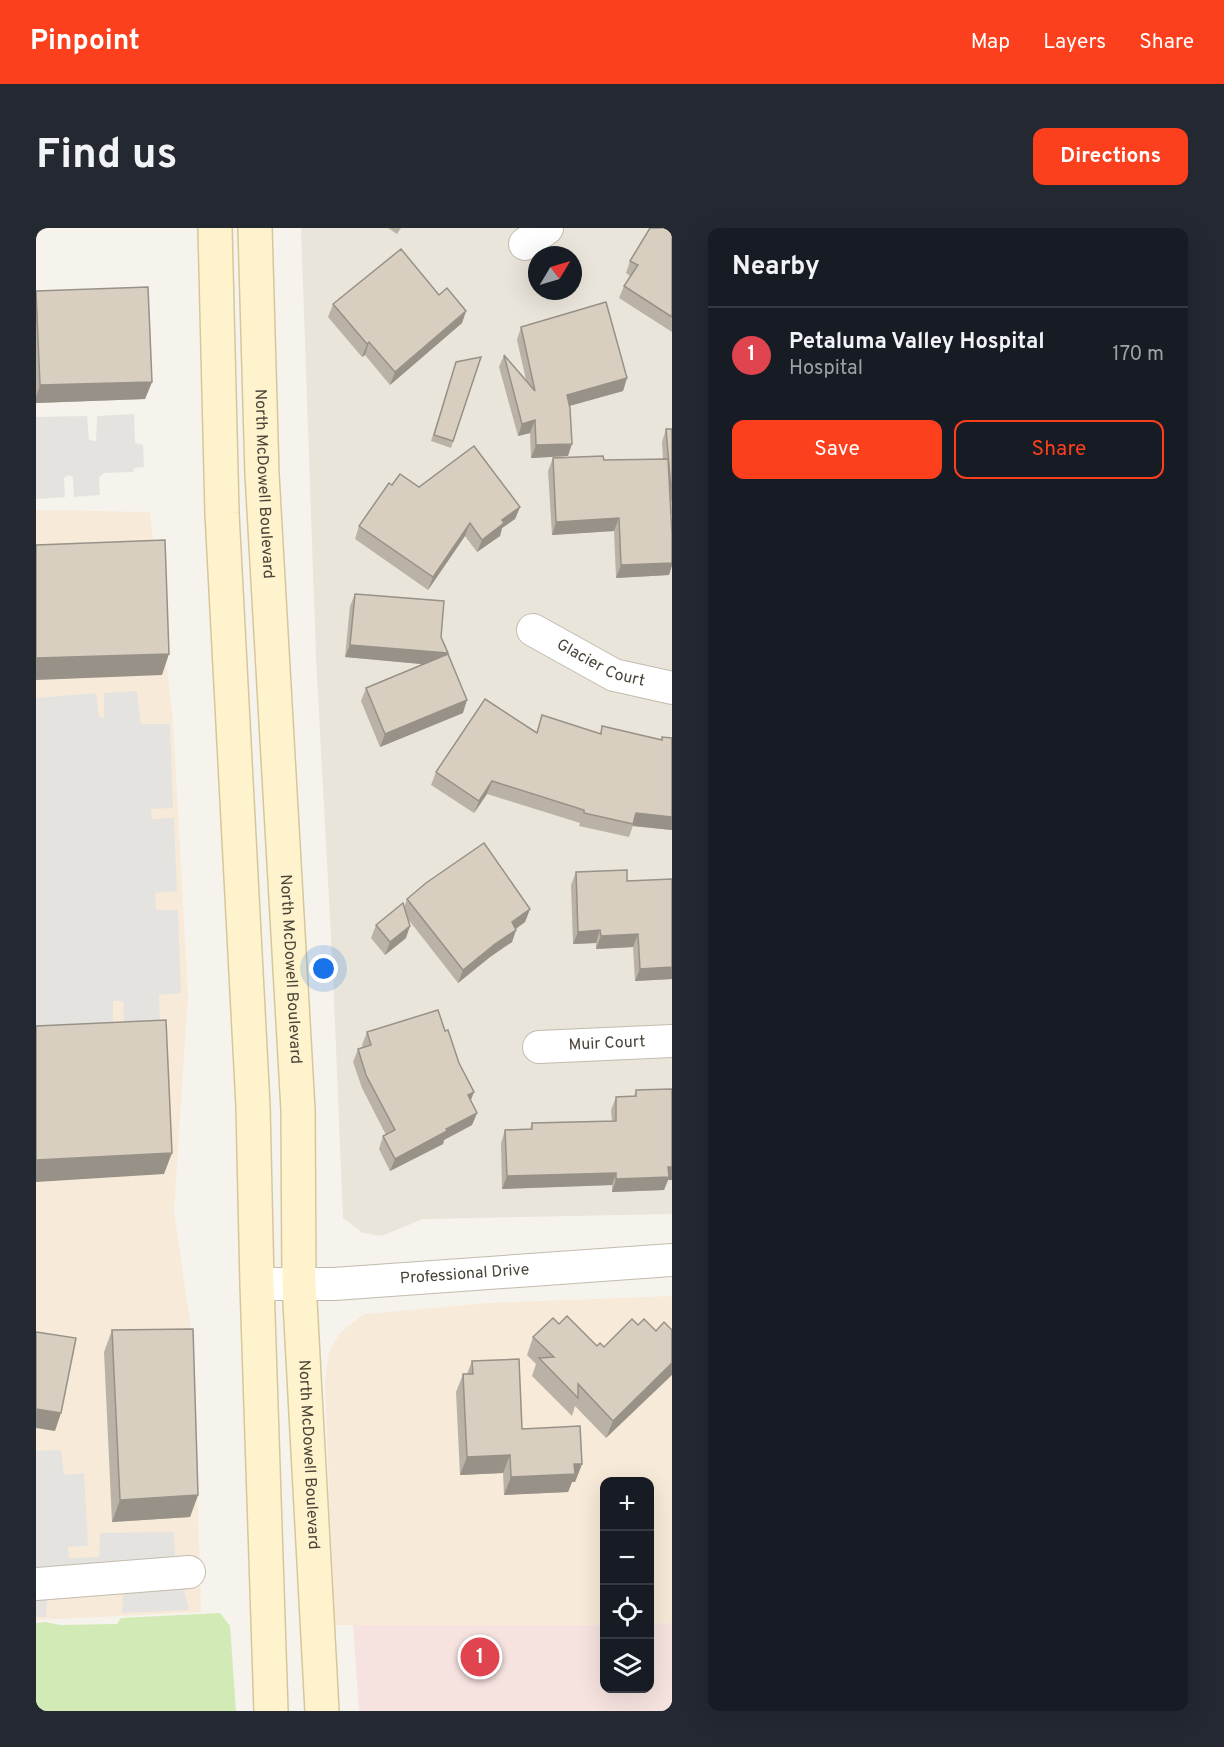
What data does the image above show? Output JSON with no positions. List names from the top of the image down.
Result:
{
  "streets": {
    "main road": ["North McDowell Boulevard"],
    "street": ["Glacier Court", "Muir Court", "Professional Drive"]
  },
  "crossings": [
    ["North McDowell Boulevard", "Professional Drive"]
  ],
  "north": "top right",
  "page": {
    "header": "Pinpoint",
    "nav": ["Map", "Layers", "Share"],
    "buttons": [
      "Directions",
      ["Save", "Share"]
    ],
    "title": "Find us",
    "heading": "Nearby",
    "list": [
      {
        "mark": "1",
        "name": "Petaluma Valley Hospital",
        "note": "Hospital",
        "value": "170 m"
      }
    ],
    "map_buttons": ["+", "−"],
    "pins": "1"
  }
}
